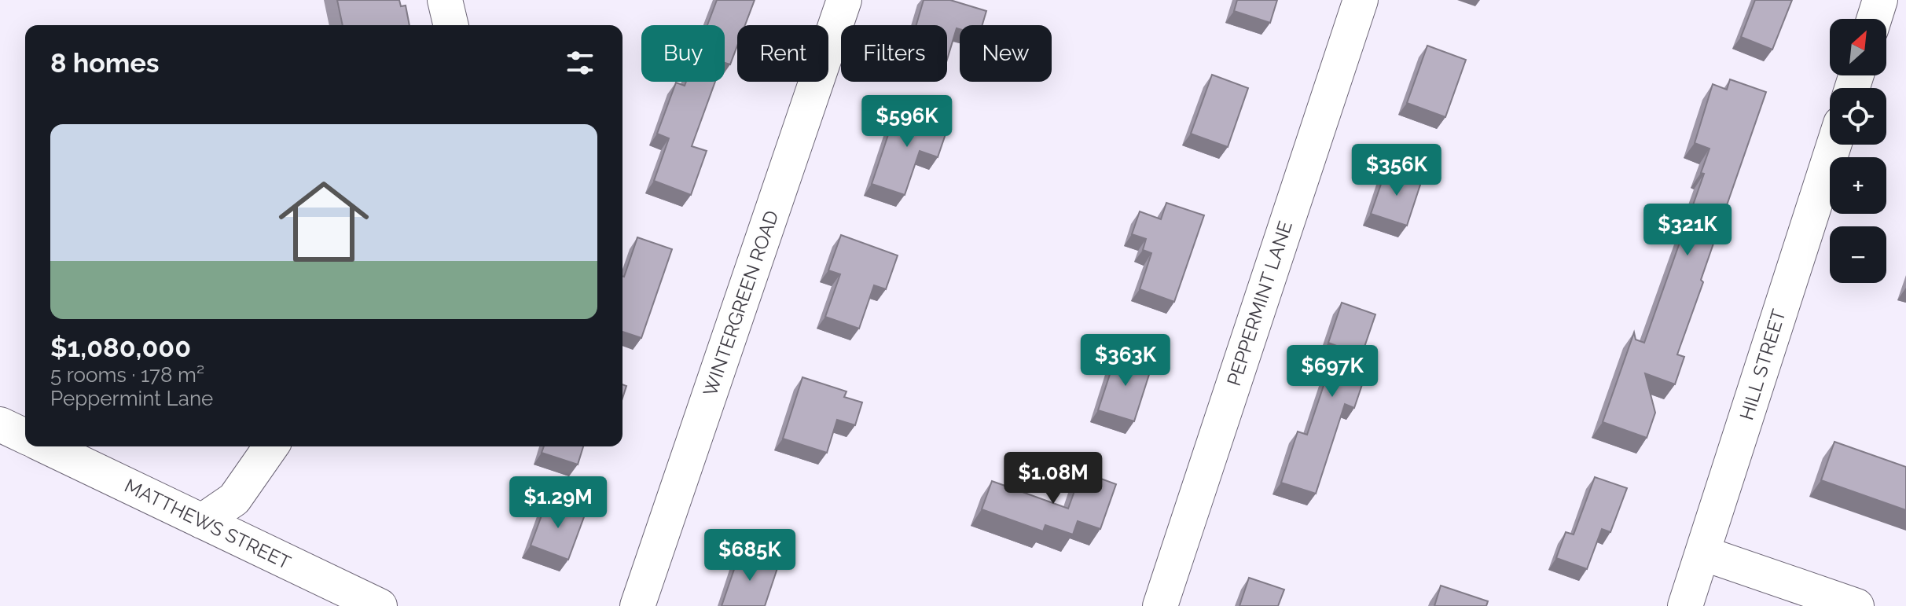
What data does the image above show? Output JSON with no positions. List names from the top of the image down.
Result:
{
  "streets": {
    "street": [
      "WINTERGREEN ROAD",
      "PEPPERMINT LANE",
      "HILL STREET",
      "MATTHEWS STREET"
    ]
  },
  "north": "top right",
  "page": {
    "map_buttons": ["+", "−"],
    "chip": [
      "Buy",
      "Rent",
      "Filters",
      "New"
    ],
    "heading": "8 homes",
    "price": [
      "$596K",
      "$356K",
      "$321K",
      "$363K",
      "$697K",
      "$1.08M",
      "$1.29M",
      "$685K"
    ],
    "list": [
      {
        "name": "$1,080,000",
        "note": "5 rooms · 178 m² · Peppermint Lane"
      }
    ]
  }
}
